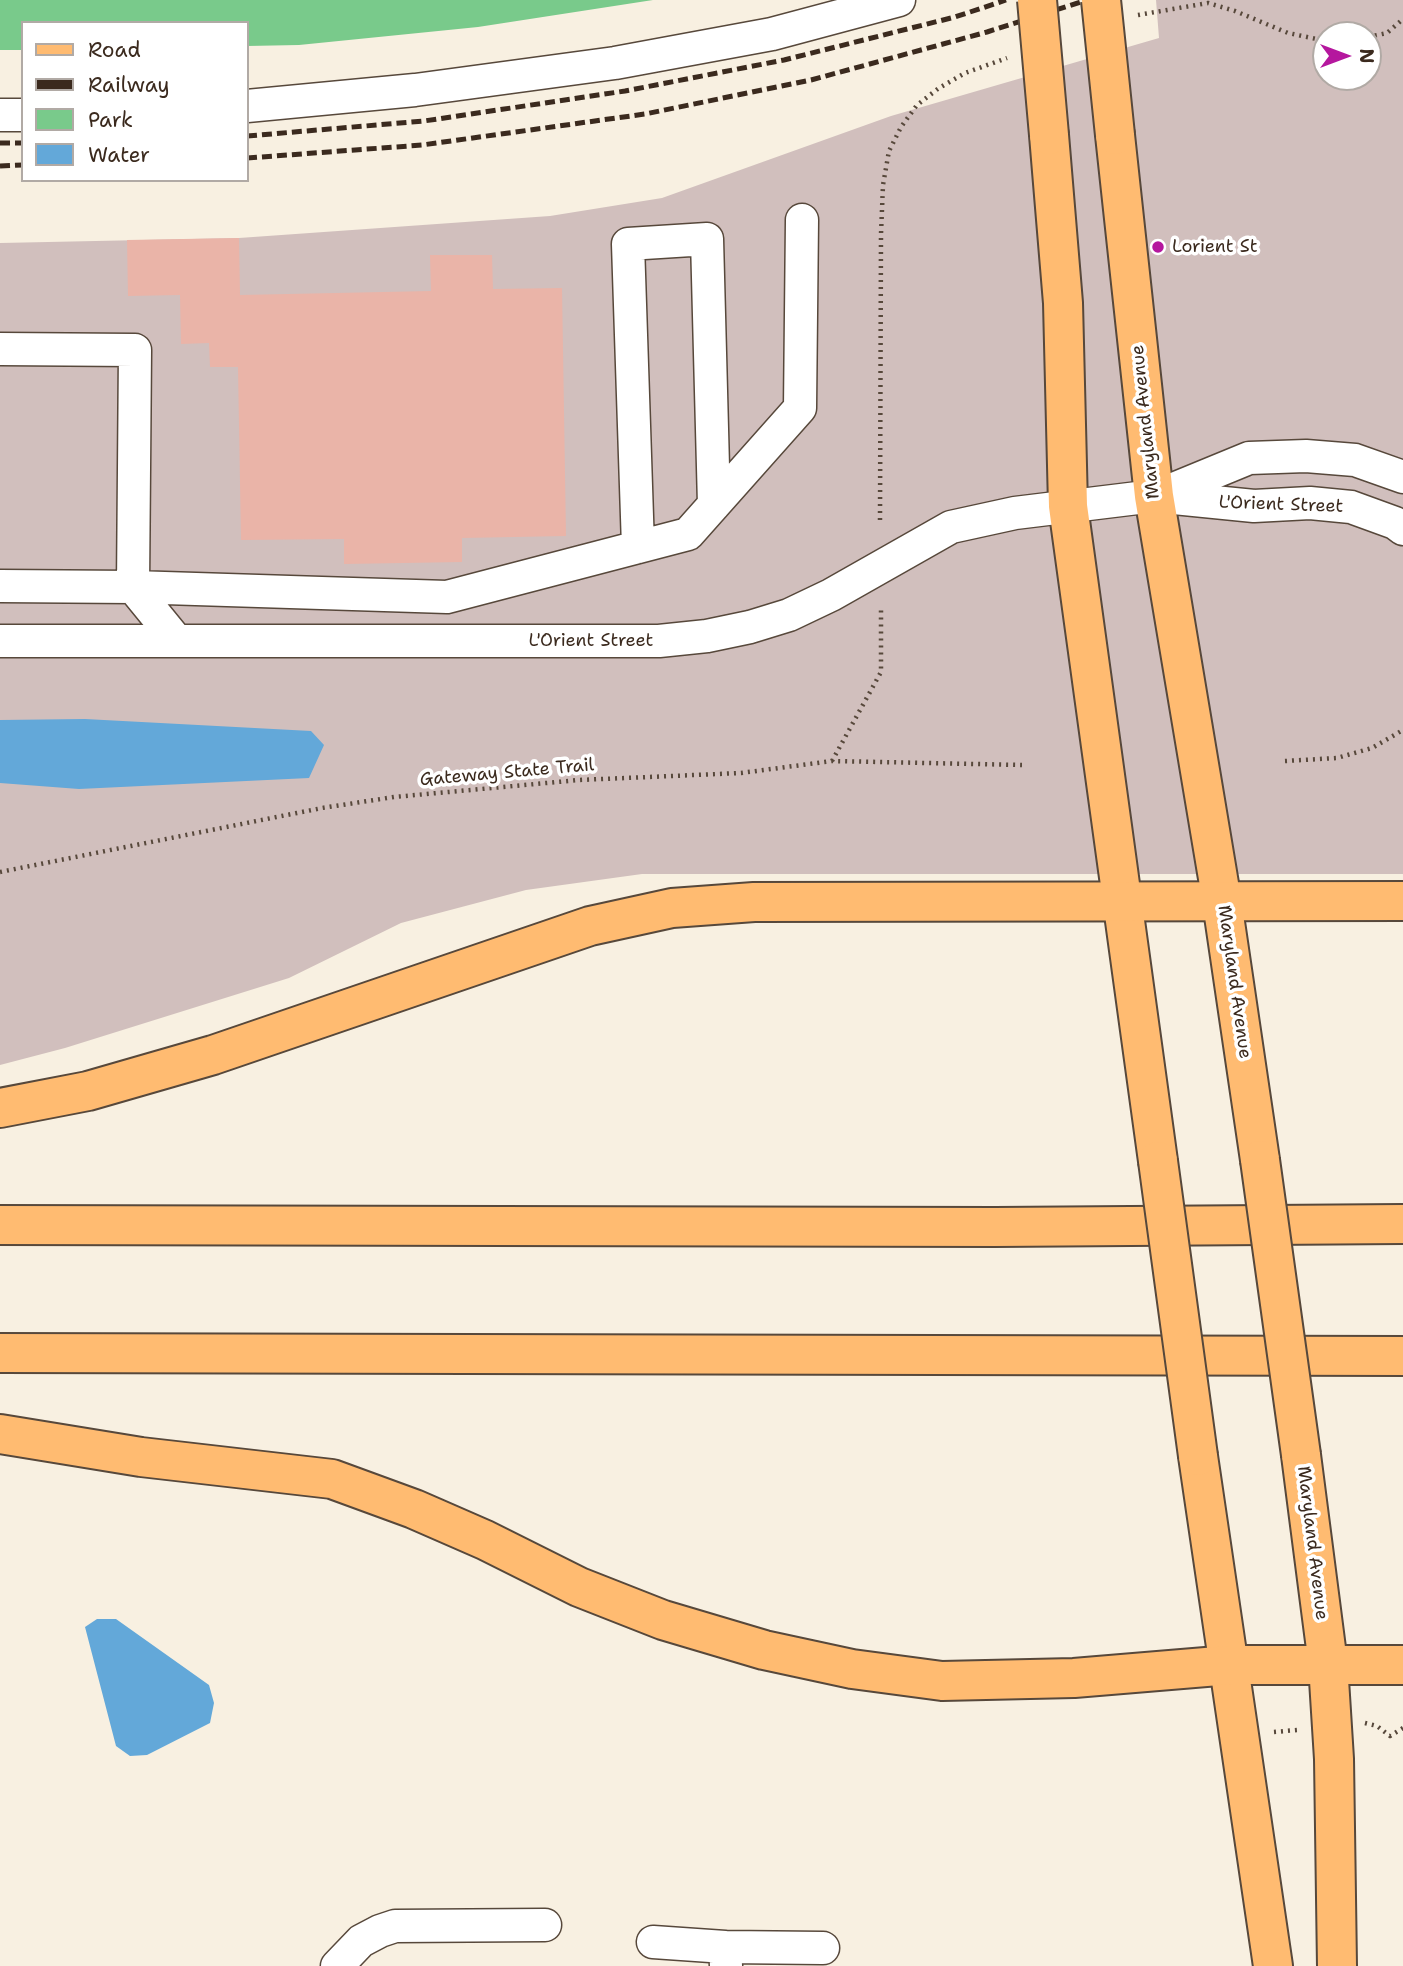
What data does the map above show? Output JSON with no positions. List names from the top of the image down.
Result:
{
  "streets": {
    "main road": ["Maryland Avenue"],
    "street": ["L'Orient Street"],
    "path": ["Gateway State Trail"]
  },
  "crossings": [
    ["Maryland Avenue", "L'Orient Street"]
  ],
  "places": ["Lorient St"],
  "legend": [
    "Road",
    "Railway",
    "Park",
    "Water"
  ],
  "north": "right"
}
